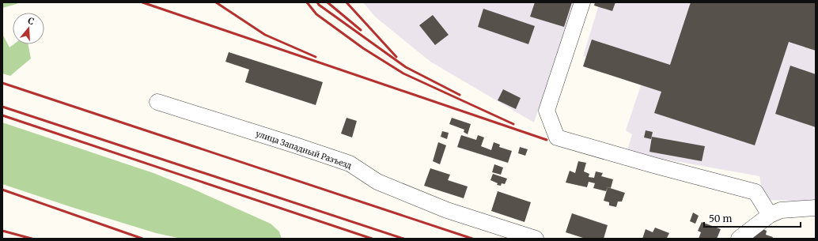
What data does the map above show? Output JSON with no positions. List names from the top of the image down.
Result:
{
  "streets": {
    "street": ["улица Западный Разъезд"]
  },
  "scale_bar": "50 m",
  "north": "top"
}
